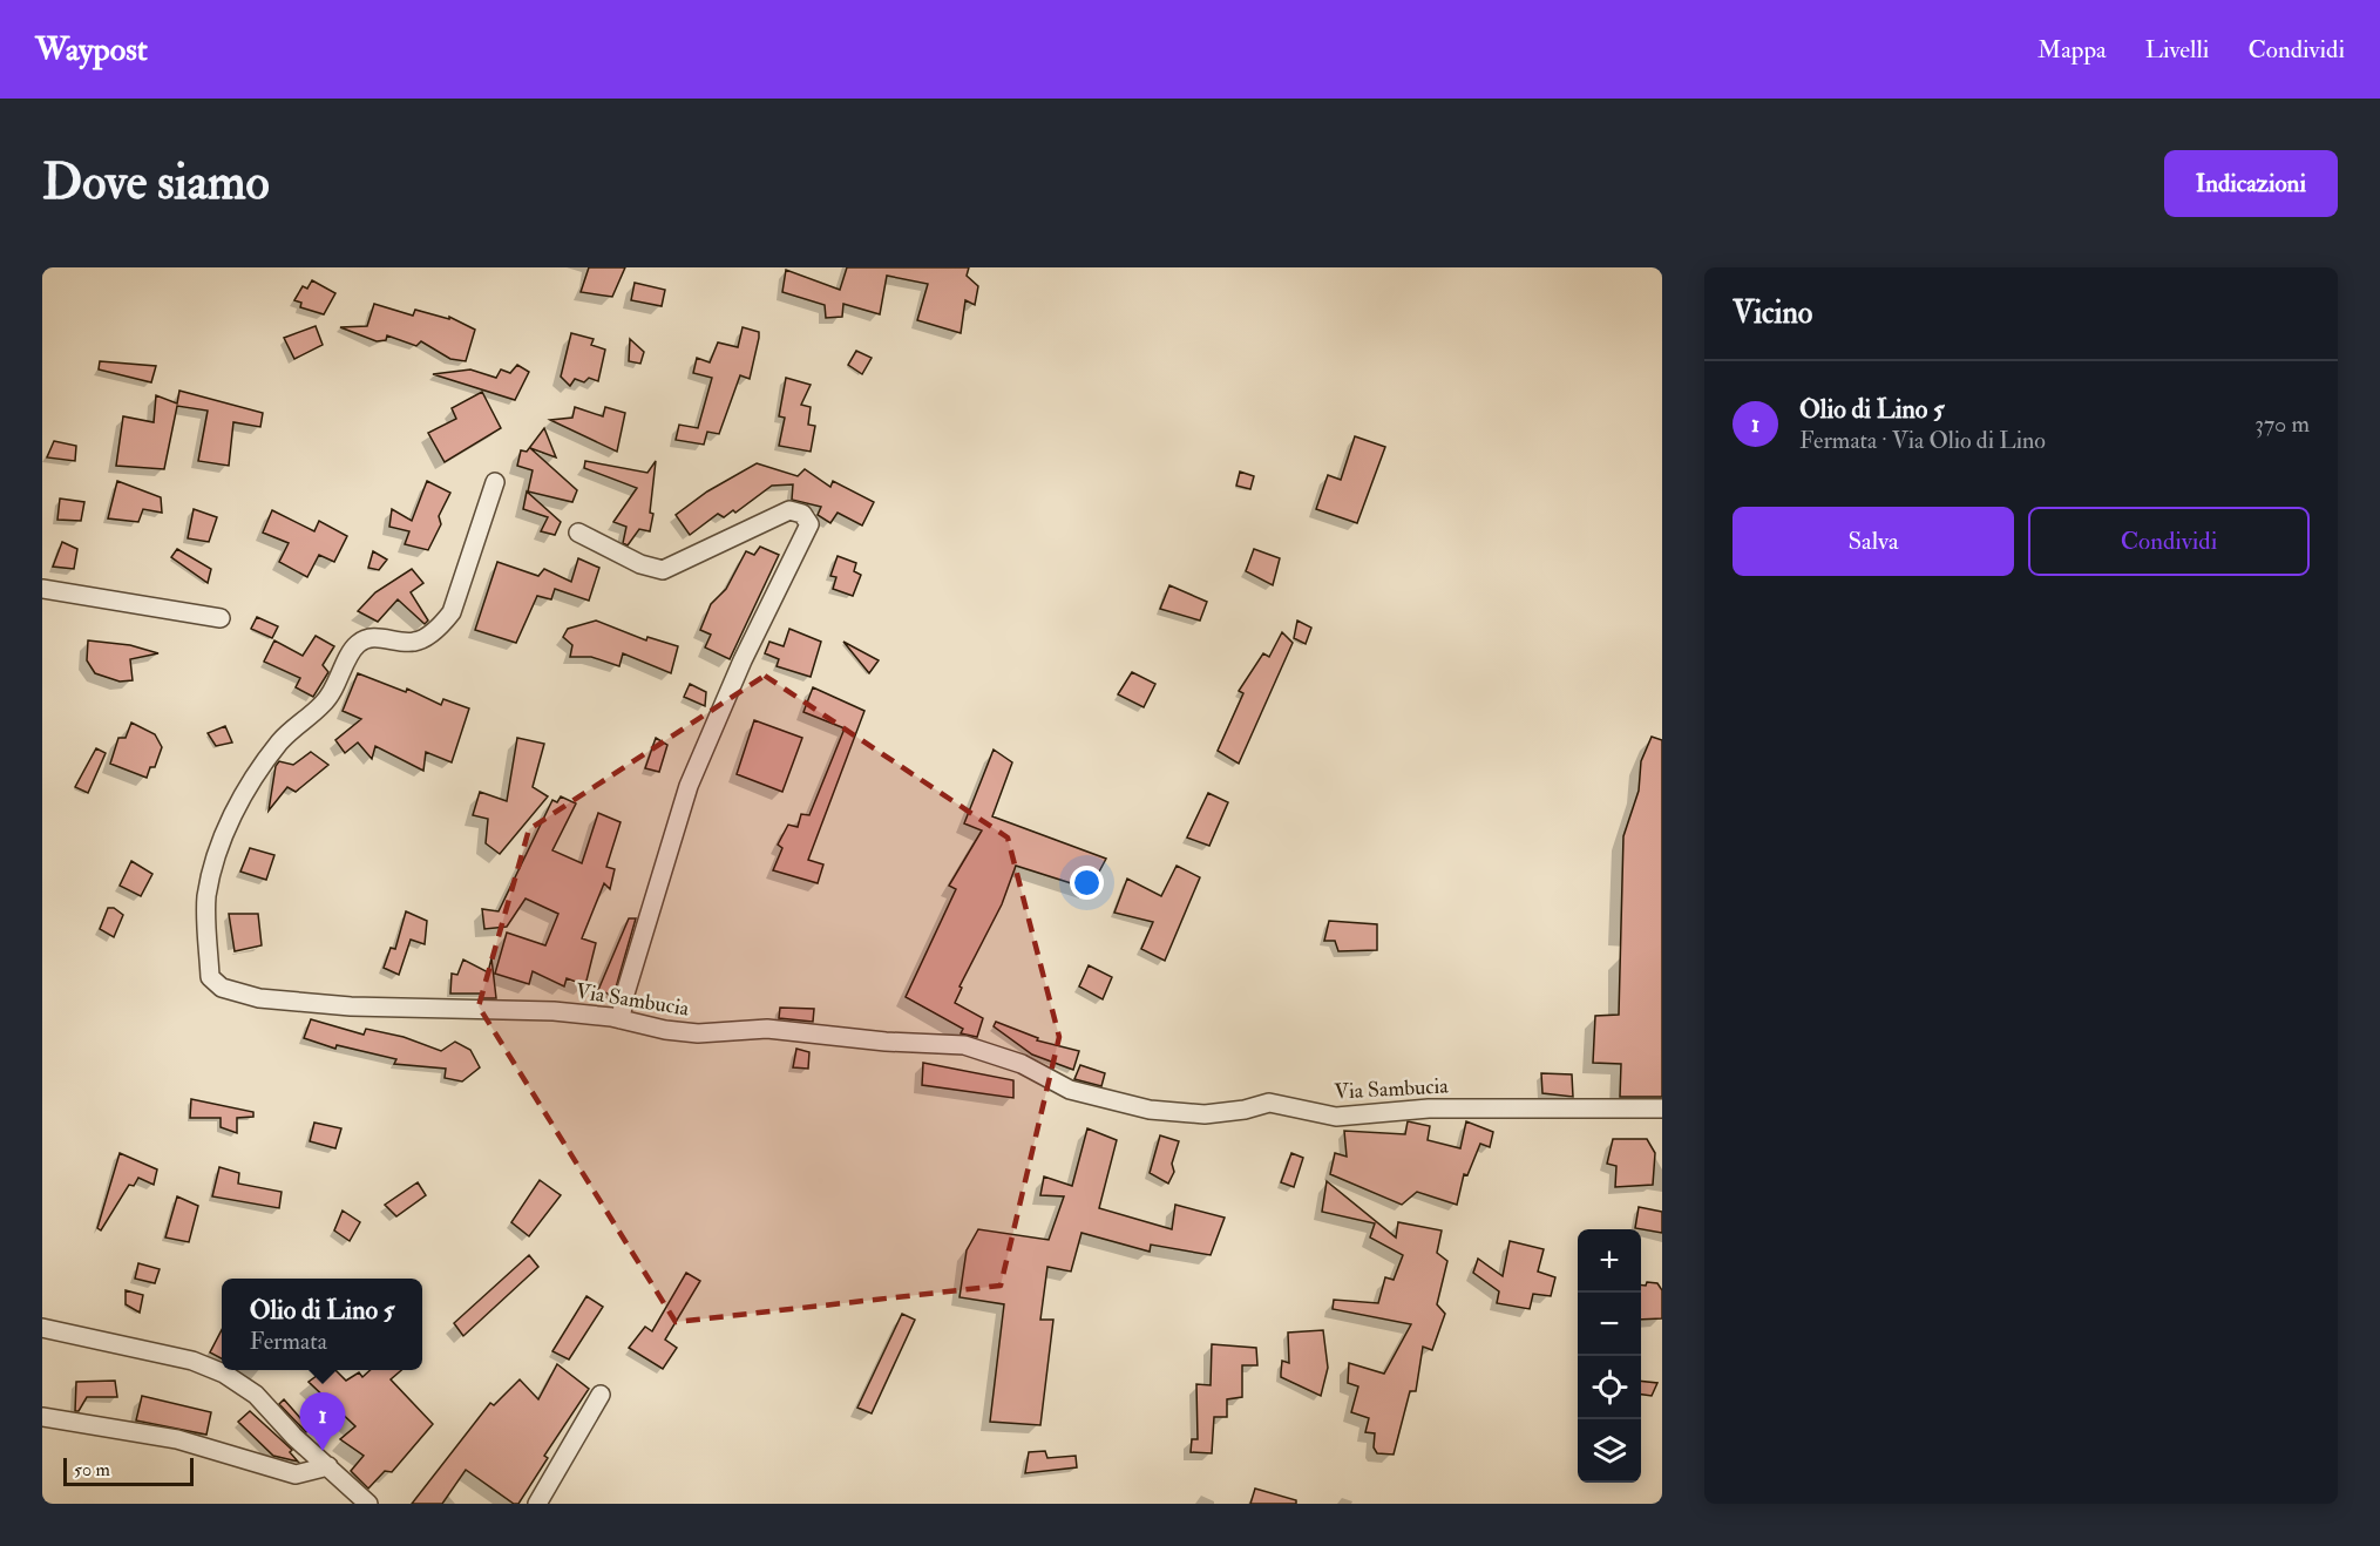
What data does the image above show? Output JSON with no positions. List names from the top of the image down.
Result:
{
  "streets": {
    "street": ["Via Sambucia"]
  },
  "scale_bar": "50 m",
  "page": {
    "header": "Waypost",
    "nav": ["Mappa", "Livelli", "Condividi"],
    "buttons": [
      "Indicazioni",
      ["Salva", "Condividi"]
    ],
    "title": "Dove siamo",
    "heading": "Vicino",
    "list": [
      {
        "mark": "1",
        "name": "Olio di Lino 5",
        "note": "Fermata · Via Olio di Lino",
        "value": "370 m"
      }
    ],
    "map_buttons": ["+", "−"],
    "popup": ["Olio di Lino 5", "Fermata"],
    "pins": "1",
    "scale": "50 m"
  }
}
